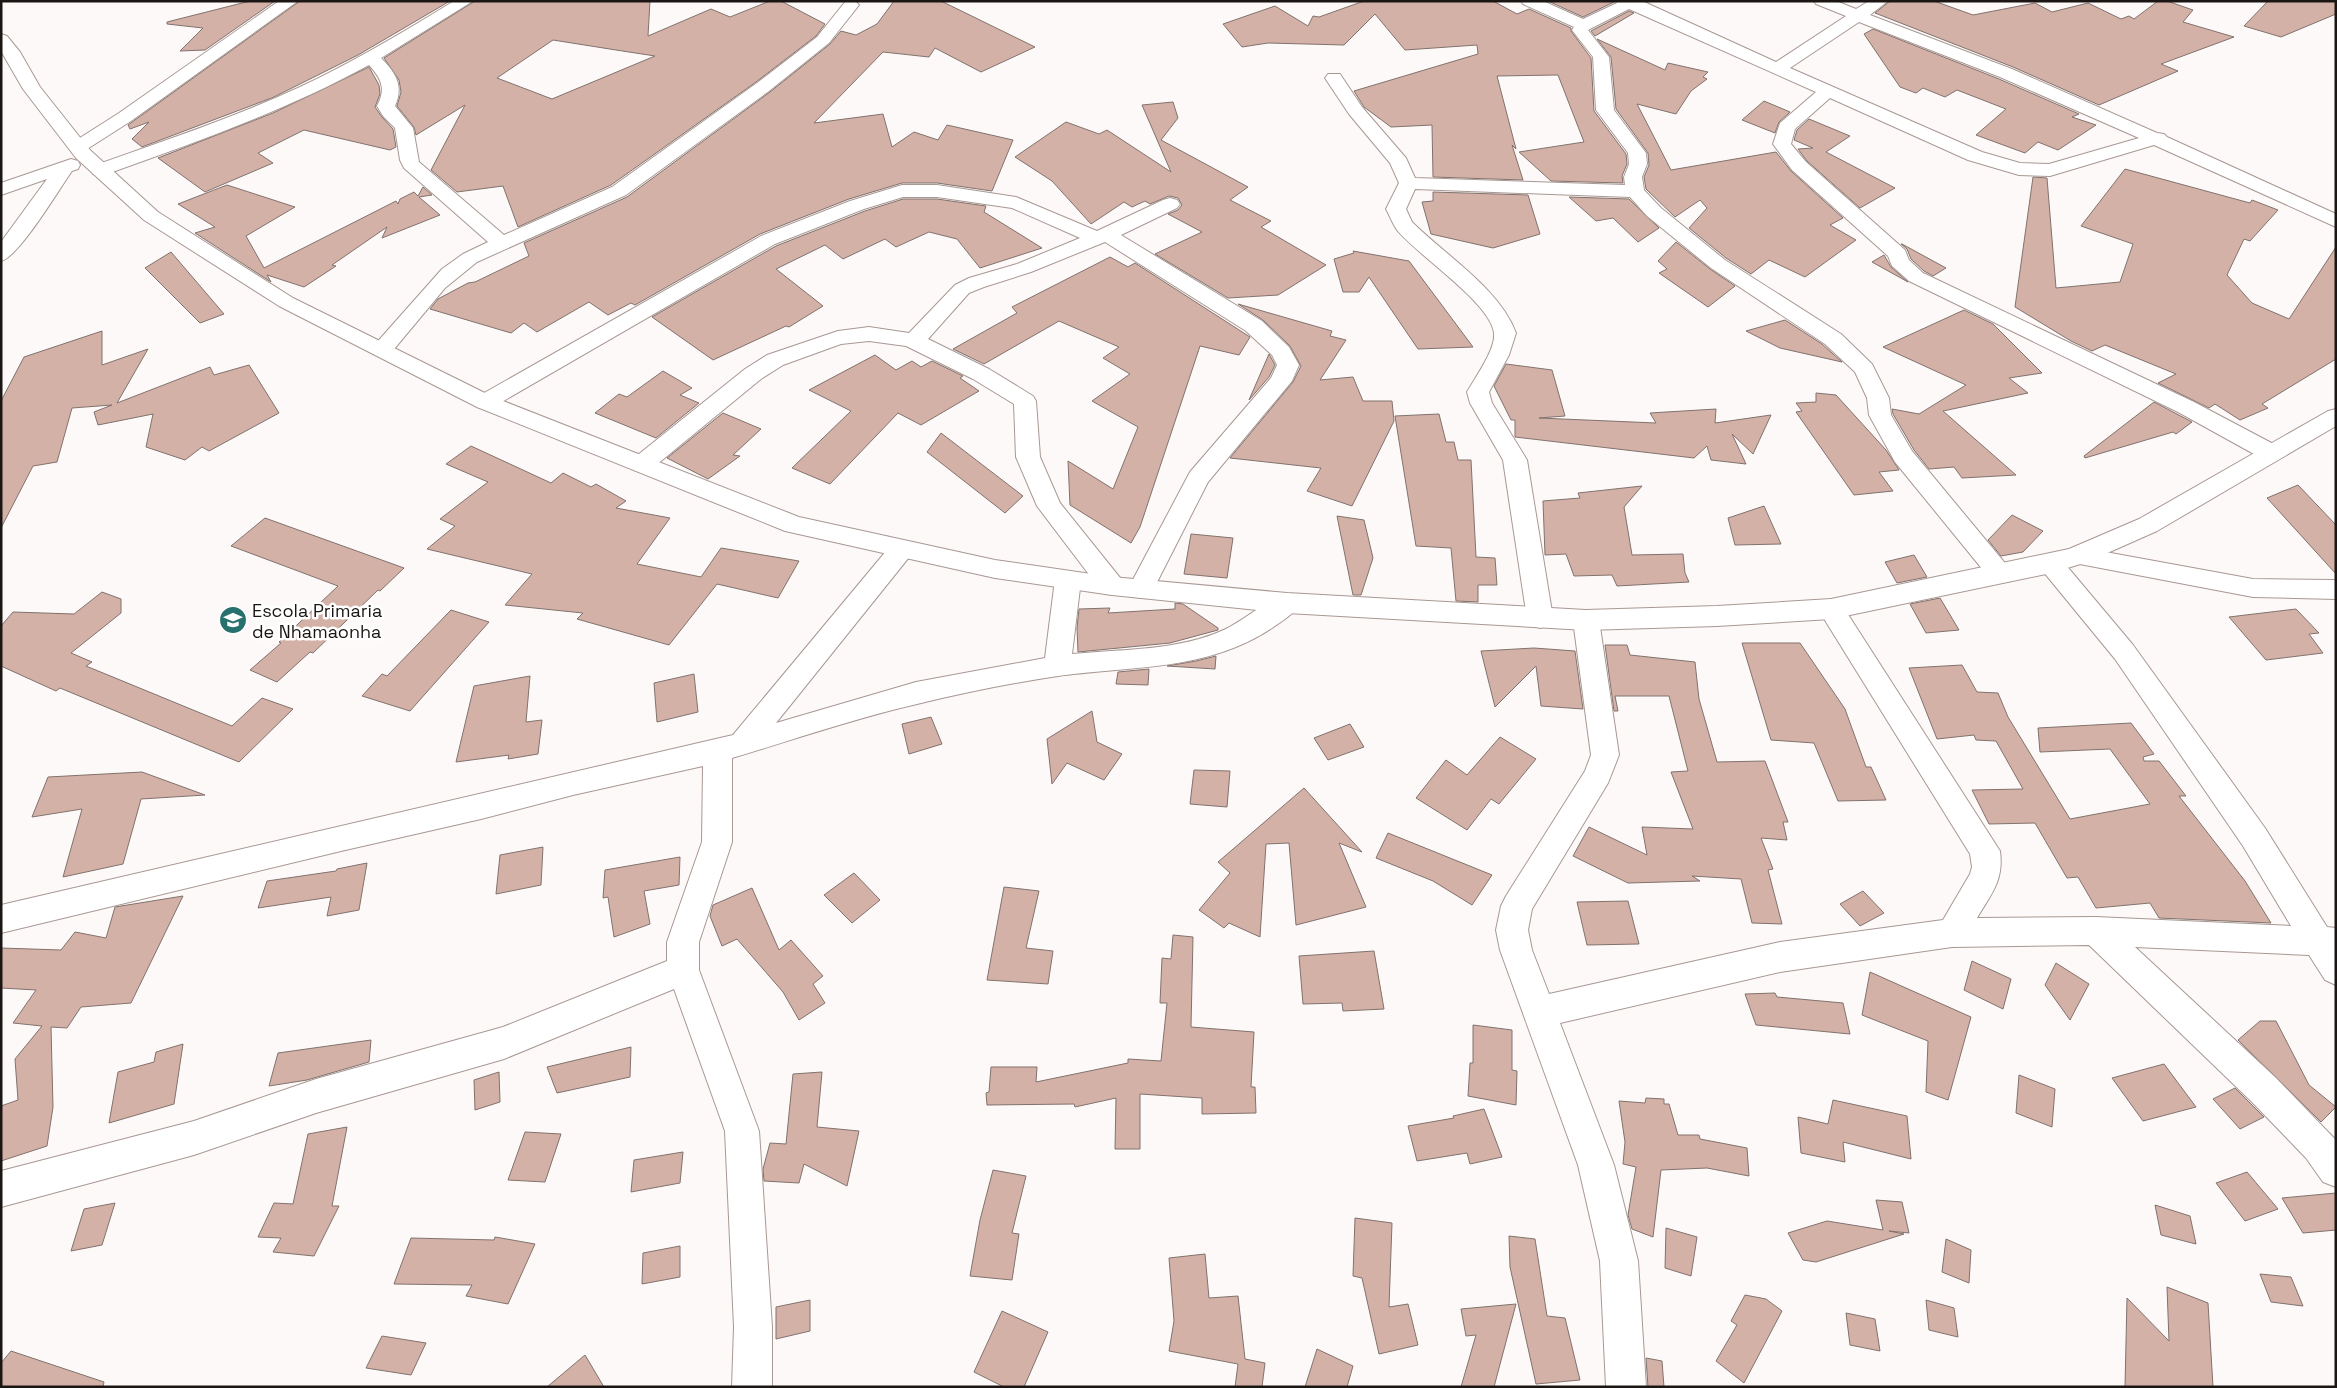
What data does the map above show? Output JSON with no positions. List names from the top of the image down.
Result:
{
  "places": {
    "school or university": ["Escola Primaria de Nhamaonha"]
  }
}
